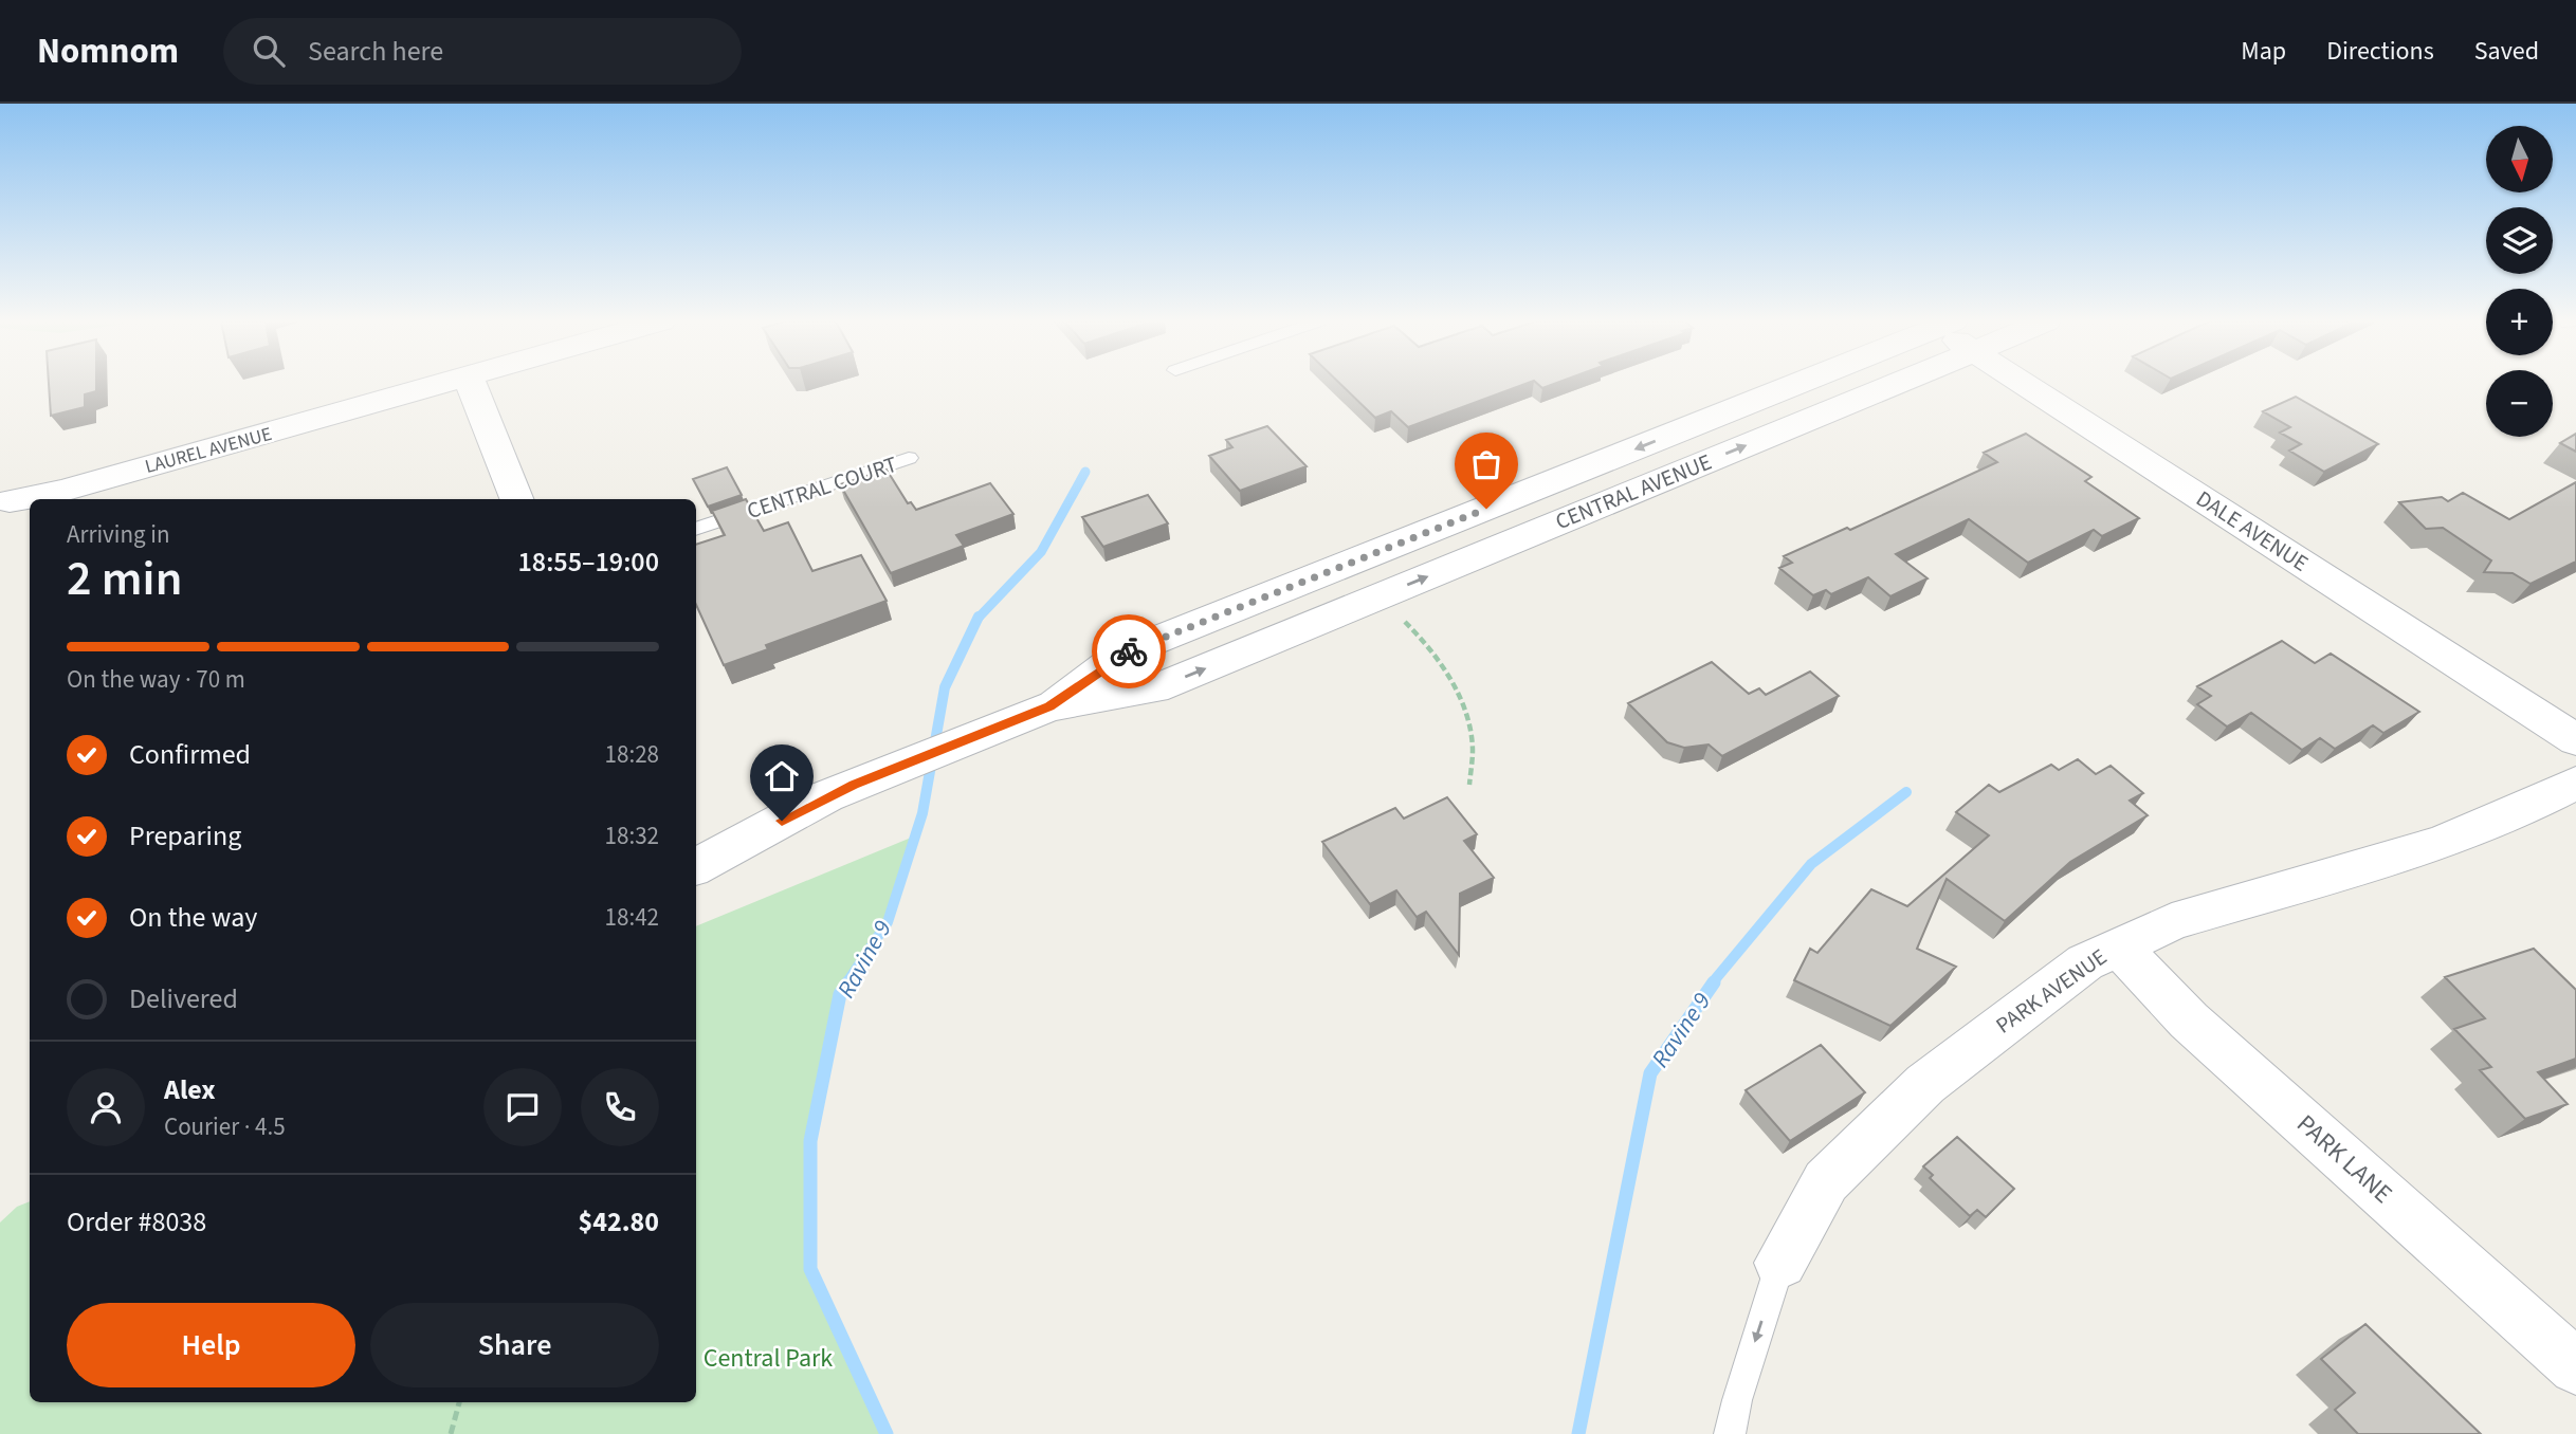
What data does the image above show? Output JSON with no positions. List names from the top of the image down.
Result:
{
  "streets": {
    "street": [
      "LAUREL AVENUE",
      "CENTRAL AVENUE",
      "DALE AVENUE",
      "PARK AVENUE",
      "PARK LANE"
    ],
    "lane": ["CENTRAL COURT"]
  },
  "crossings": [
    ["PARK AVENUE", "PARK LANE"]
  ],
  "water": ["Ravine 9"],
  "parks": ["Central Park"],
  "north": "bottom",
  "page": {
    "header": "Nomnom",
    "search": "Search here",
    "nav": ["Map", "Directions", "Saved"],
    "map_buttons": ["+", "−"],
    "heading": ["2 min", "Arriving in", "18:55–19:00"],
    "panel": [
      "Alex",
      "Courier · 4.5",
      "Order #8038",
      "$42.80"
    ],
    "bar": "On the way · 70 m",
    "list": [
      ["Confirmed", "18:28"],
      ["Preparing", "18:32"],
      ["On the way", "18:42"],
      "Delivered"
    ],
    "buttons": ["Help", "Share"]
  }
}
